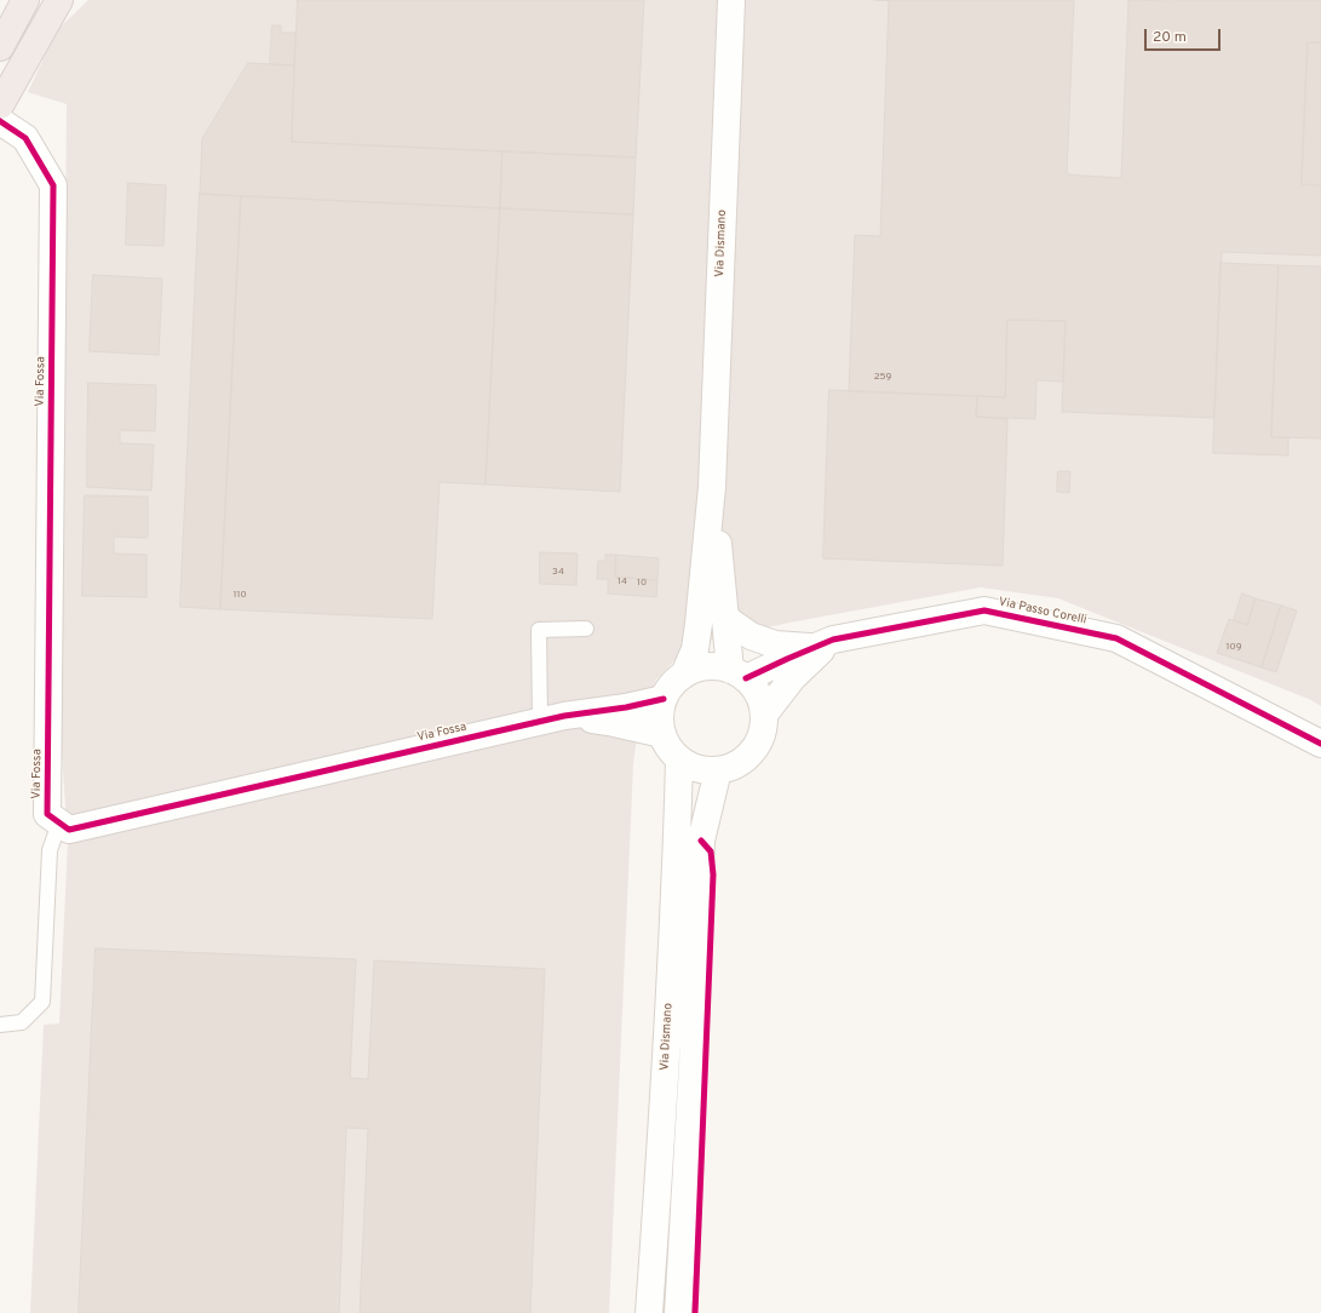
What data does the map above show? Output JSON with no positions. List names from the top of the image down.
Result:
{
  "streets": {
    "main road": ["Via Dismano", "Via Fossa", "Via Passo Corelli"]
  },
  "crossings": [
    ["Via Dismano", "Via Fossa"],
    ["Via Dismano", "Via Passo Corelli"],
    ["Via Fossa", "Via Passo Corelli"]
  ],
  "house_numbers": [
    "259",
    "34",
    "14",
    "10",
    "110",
    "109"
  ],
  "scale_bar": "20 m"
}
